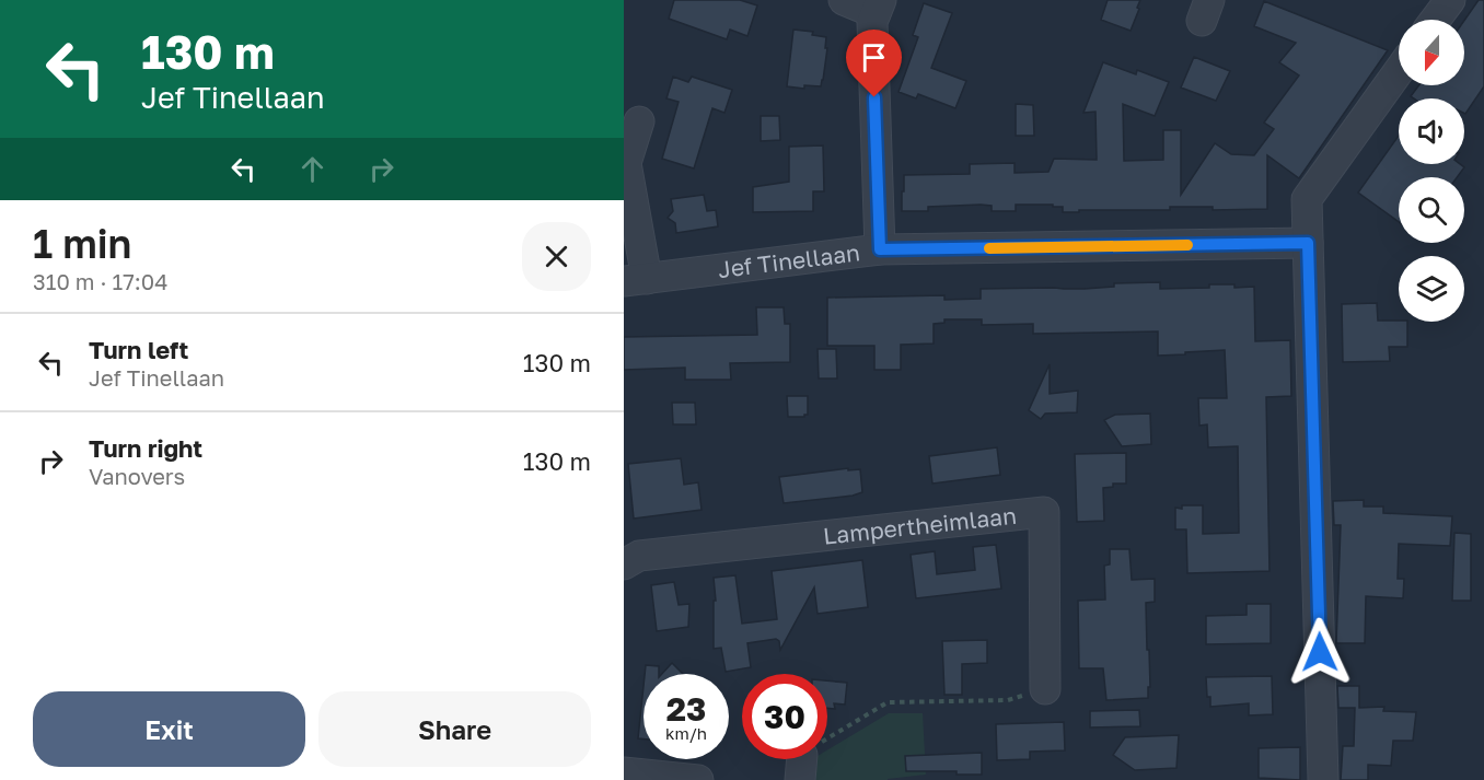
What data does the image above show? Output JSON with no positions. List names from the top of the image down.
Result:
{
  "streets": {
    "street": ["Jef Tinellaan", "Lampertheimlaan"]
  },
  "north": "bottom",
  "page": {
    "turn": ["130 m", "Jef Tinellaan"],
    "heading": ["1 min", "310 m · 17:04"],
    "list": [
      {
        "name": "Turn left",
        "note": "Jef Tinellaan",
        "value": "130 m"
      },
      {
        "name": "Turn right",
        "note": "Vanovers",
        "value": "130 m"
      }
    ],
    "speed": "23 km/h",
    "limit": "30",
    "buttons": ["Exit", "Share"]
  }
}
